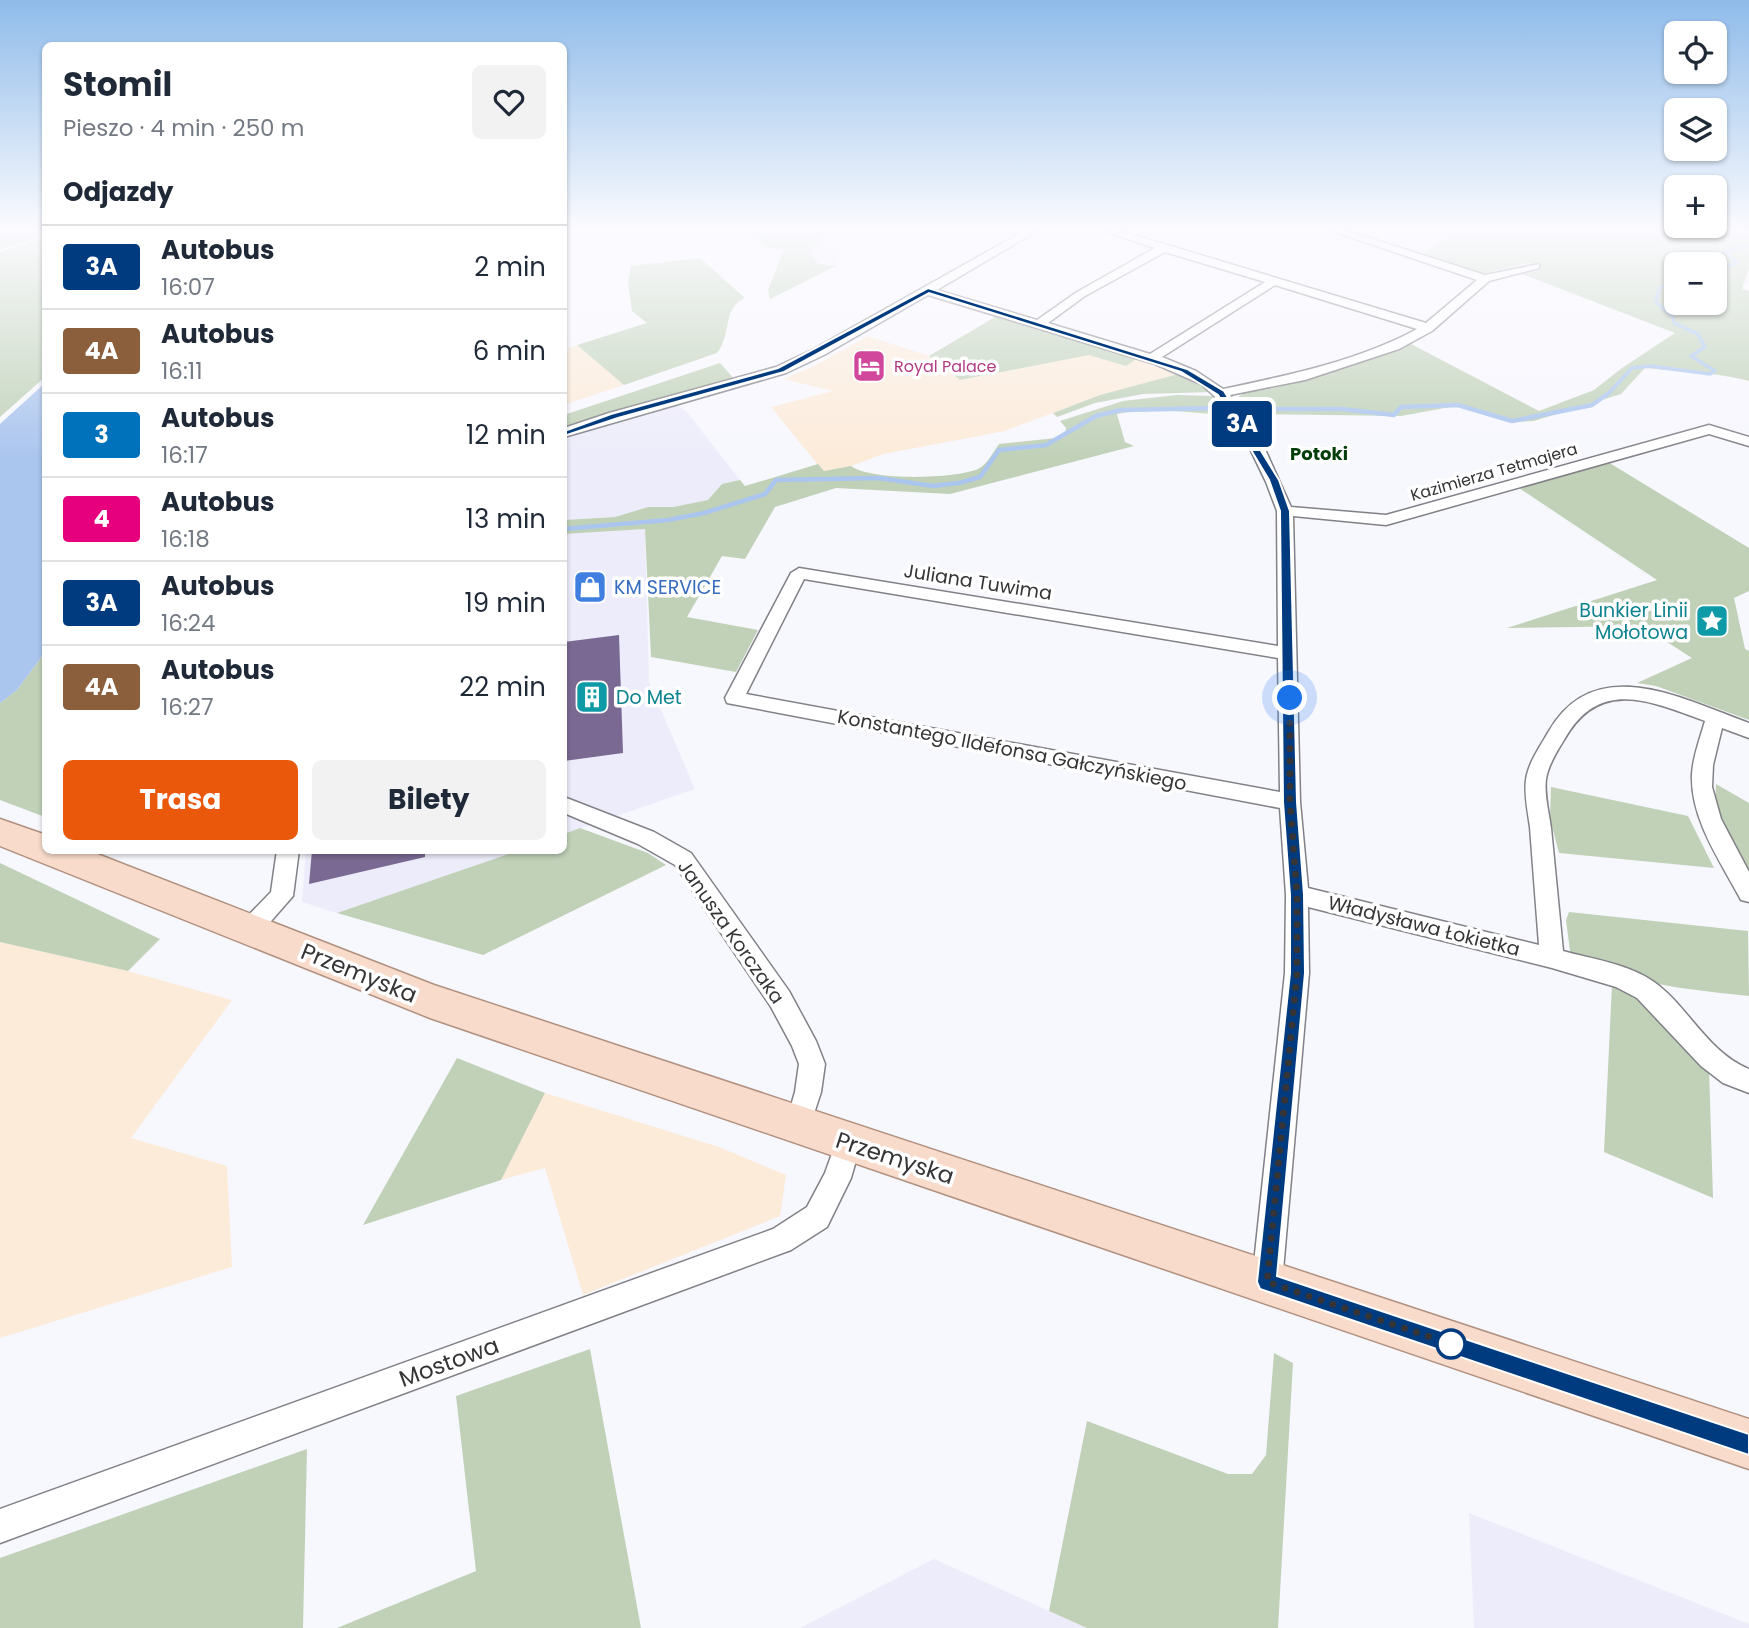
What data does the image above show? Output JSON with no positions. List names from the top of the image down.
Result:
{
  "streets": {
    "main road": ["Przemyska"],
    "street": [
      "Kazimierza Tetmajera",
      "Juliana Tuwima",
      "Konstantego Ildefonsa Gałczyńskiego",
      "Władysława Łokietka",
      "Janusza Korczaka",
      "Mostowa"
    ]
  },
  "crossings": [
    ["Juliana Tuwima", "Konstantego Ildefonsa Gałczyńskiego"],
    ["Janusza Korczaka", "Przemyska"],
    ["Przemyska", "Mostowa"]
  ],
  "districts": ["Potoki"],
  "places": {
    "hotel": ["Royal Palace"],
    "shop": ["KM SERVICE"],
    "place": ["Bunkier Linii Mołotowa"],
    "building": ["Do Met"]
  },
  "lines": ["bus line 3A"],
  "page": {
    "on_map": "3A",
    "map_buttons": ["+", "−"],
    "heading": [
      ["Stomil", "Pieszo · 4 min · 250 m"],
      "Odjazdy"
    ],
    "list": [
      {
        "mark": "3A",
        "name": "Autobus",
        "note": "16:07",
        "value": "2 min"
      },
      {
        "mark": "4A",
        "name": "Autobus",
        "note": "16:11",
        "value": "6 min"
      },
      {
        "mark": "3",
        "name": "Autobus",
        "note": "16:17",
        "value": "12 min"
      },
      {
        "mark": "4",
        "name": "Autobus",
        "note": "16:18",
        "value": "13 min"
      },
      {
        "mark": "3A",
        "name": "Autobus",
        "note": "16:24",
        "value": "19 min"
      },
      {
        "mark": "4A",
        "name": "Autobus",
        "note": "16:27",
        "value": "22 min"
      }
    ],
    "buttons": ["Trasa", "Bilety"]
  }
}
